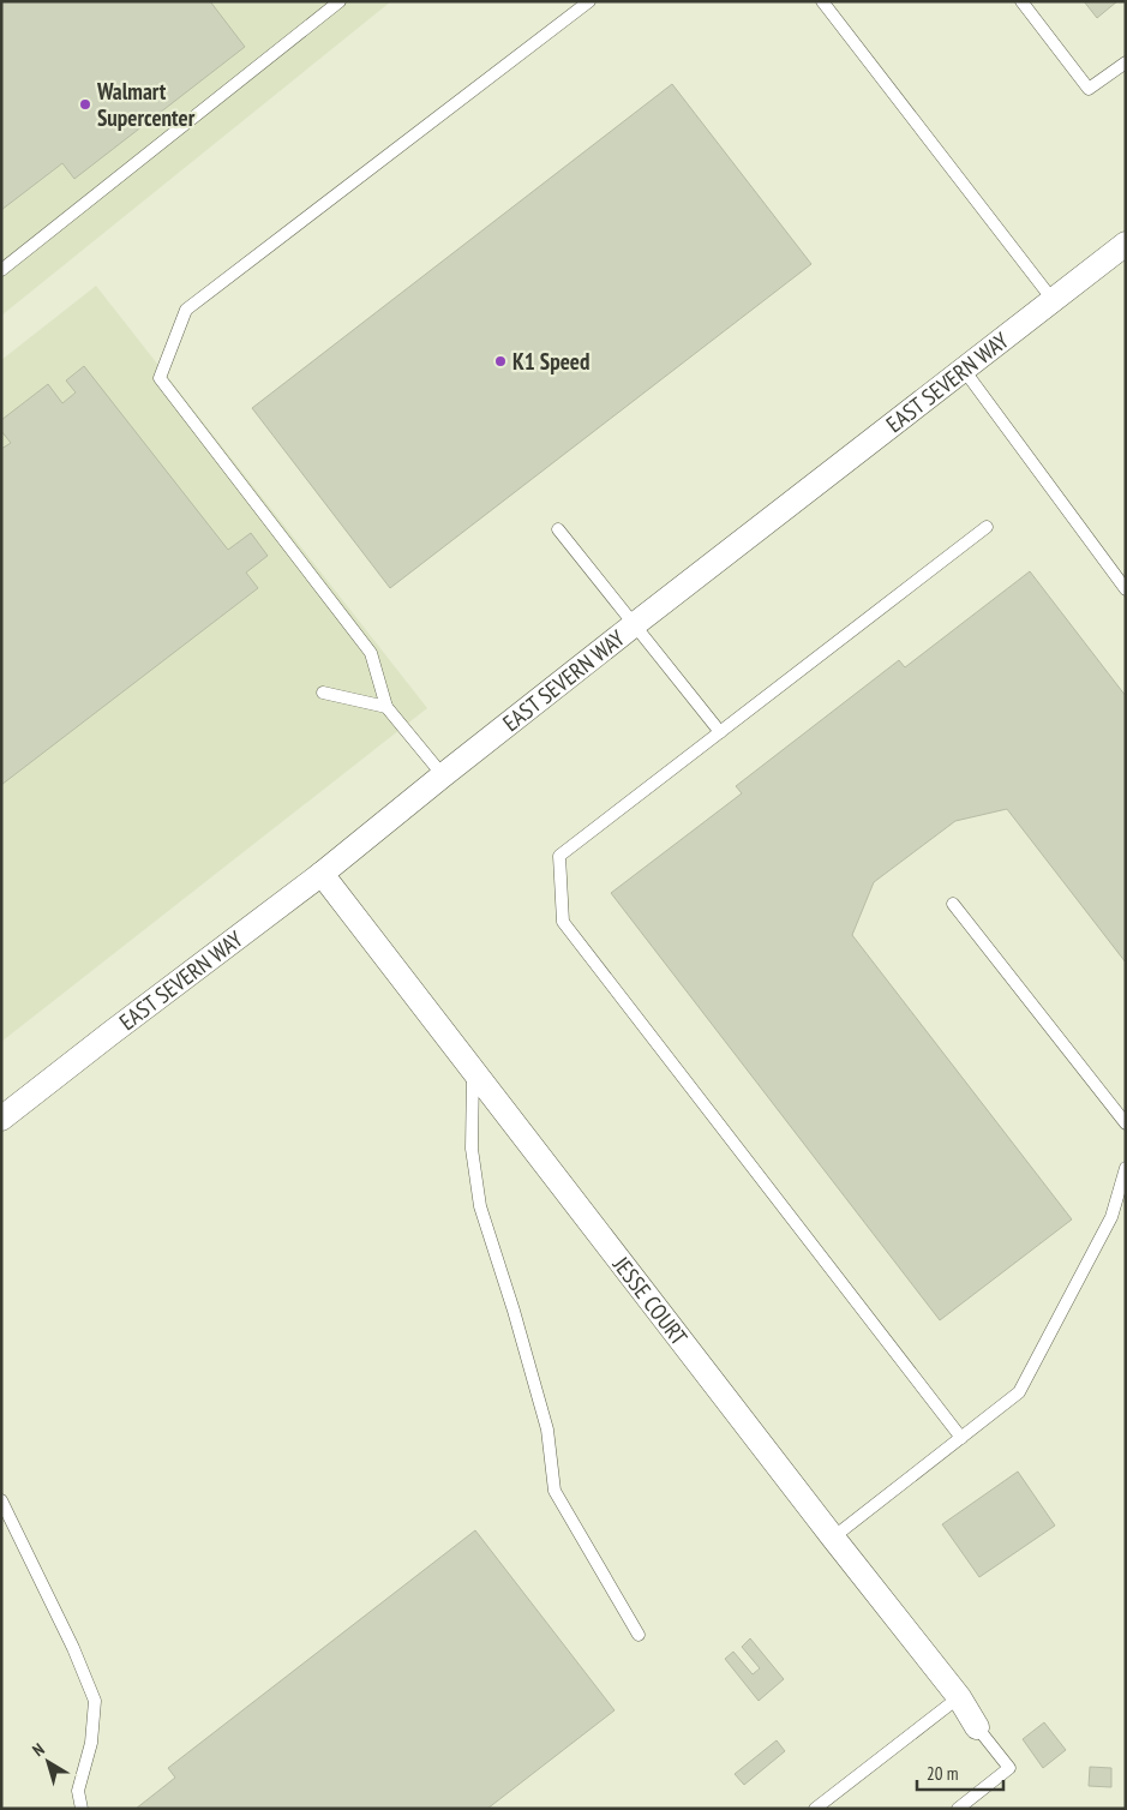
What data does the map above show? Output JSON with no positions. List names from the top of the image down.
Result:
{
  "streets": {
    "street": ["EAST SEVERN WAY", "JESSE COURT"]
  },
  "crossings": [
    ["EAST SEVERN WAY", "JESSE COURT"]
  ],
  "places": ["Walmart Supercenter", "K1 Speed"],
  "scale_bar": "20 m",
  "north": "top left"
}
